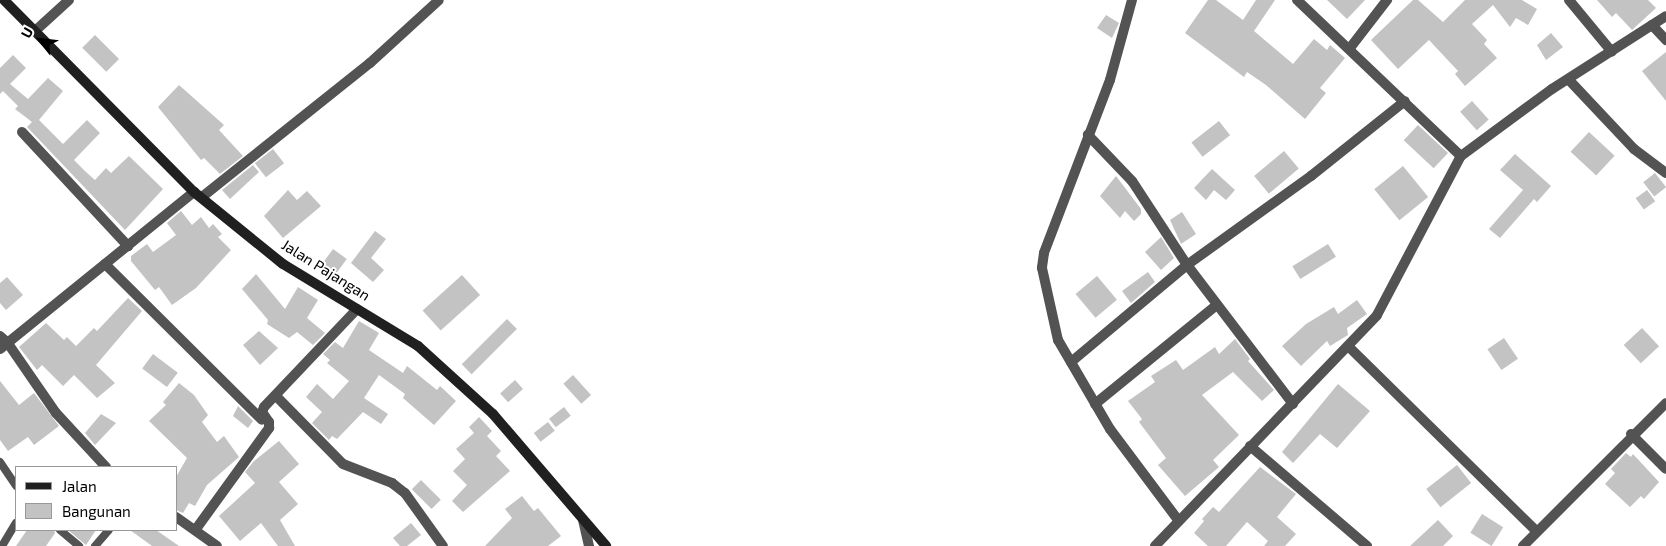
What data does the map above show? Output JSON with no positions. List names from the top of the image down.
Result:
{
  "streets": {
    "main road": ["Jalan Pajangan"]
  },
  "legend": ["Jalan", "Bangunan"],
  "north": "top left"
}
